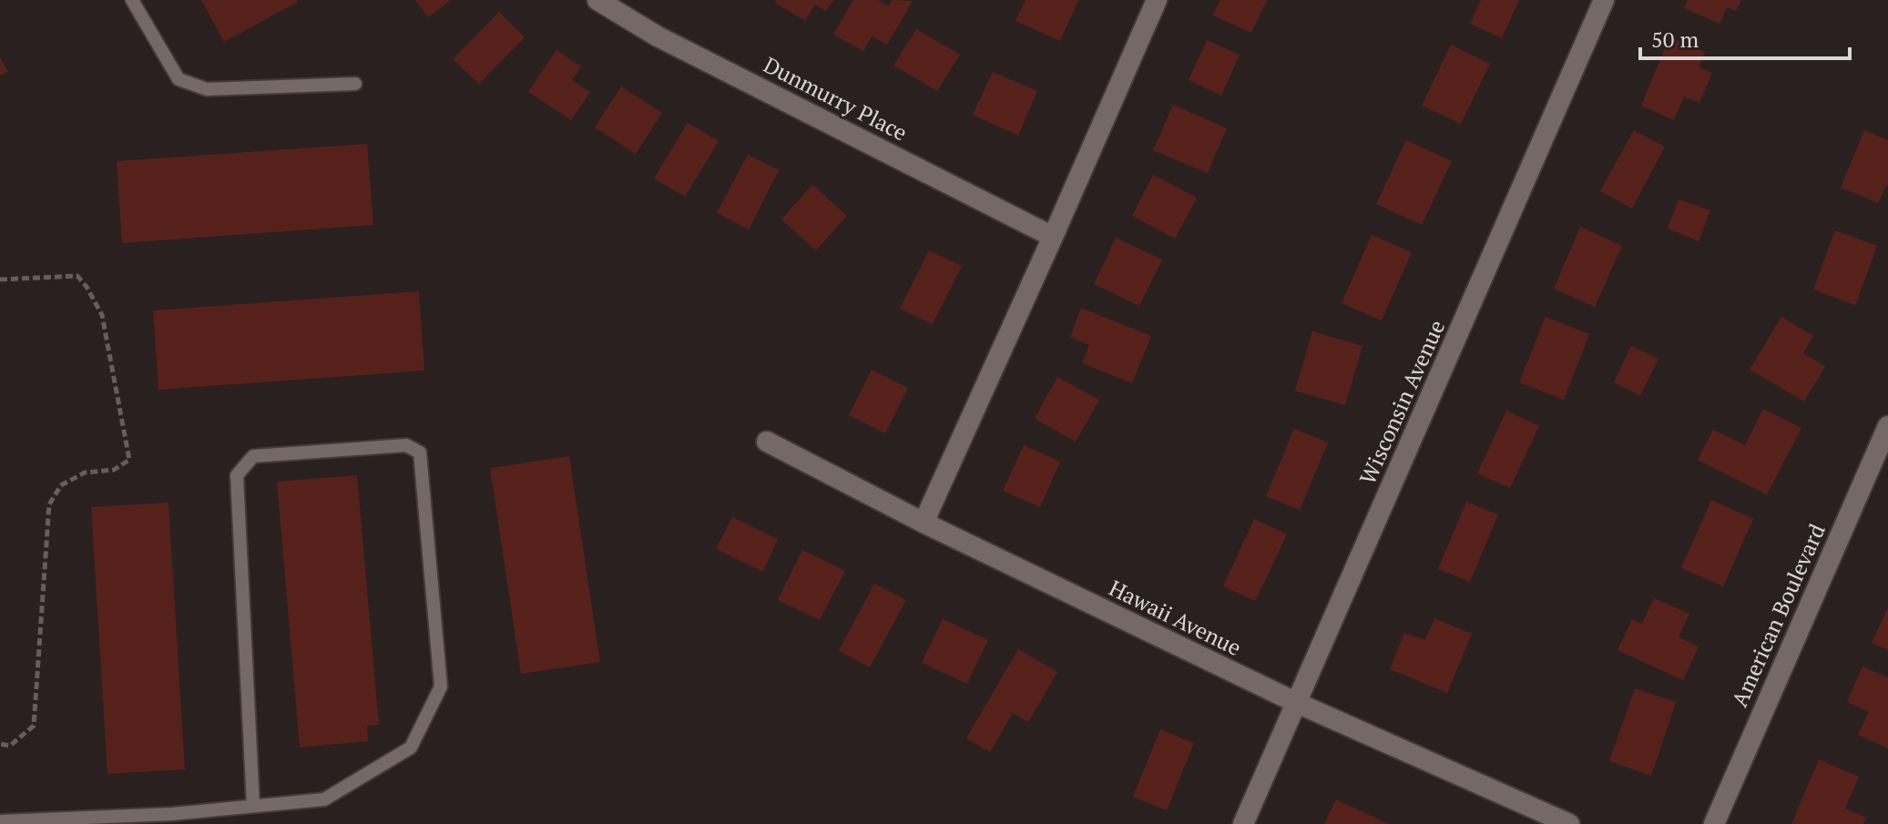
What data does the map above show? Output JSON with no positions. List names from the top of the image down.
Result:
{
  "streets": {
    "street": [
      "Dunmurry Place",
      "Wisconsin Avenue",
      "American Boulevard",
      "Hawaii Avenue"
    ]
  },
  "crossings": [
    ["Wisconsin Avenue", "Hawaii Avenue"]
  ],
  "scale_bar": "50 m"
}
